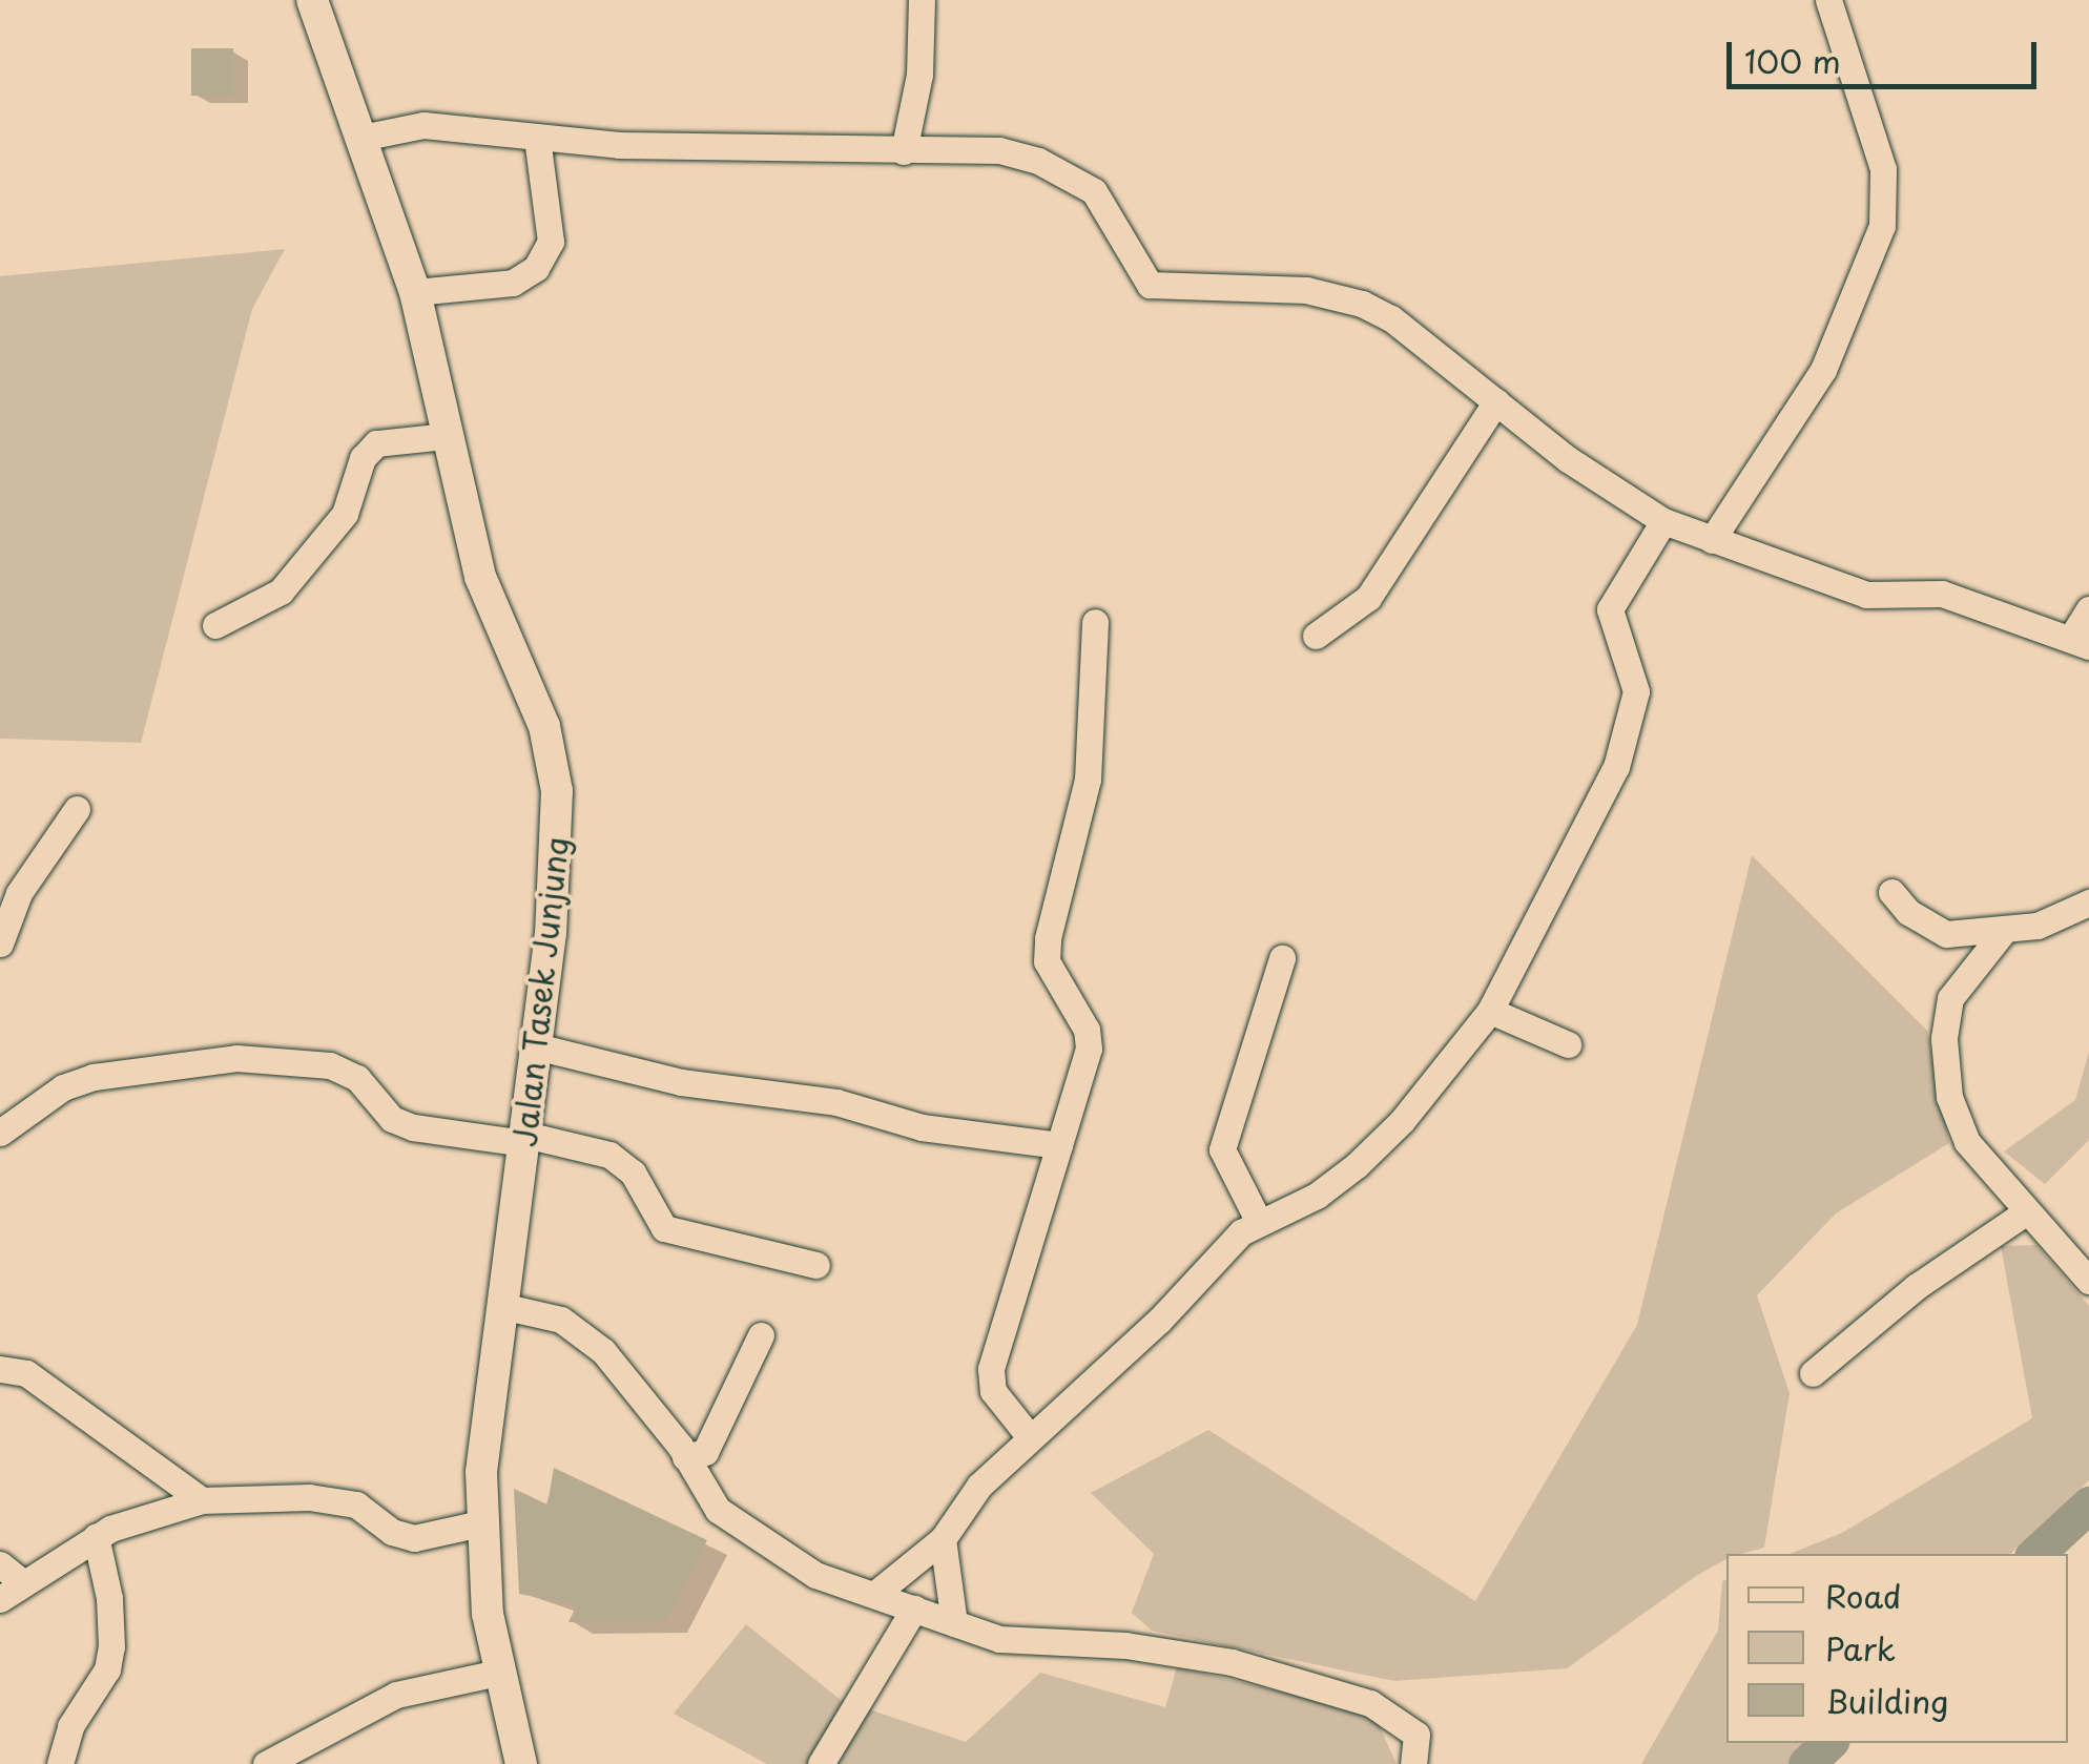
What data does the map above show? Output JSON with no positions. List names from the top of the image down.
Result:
{
  "streets": {
    "main road": ["Jalan Tasek Junjung"]
  },
  "legend": ["Road", "Park", "Building"],
  "scale_bar": "100 m"
}
